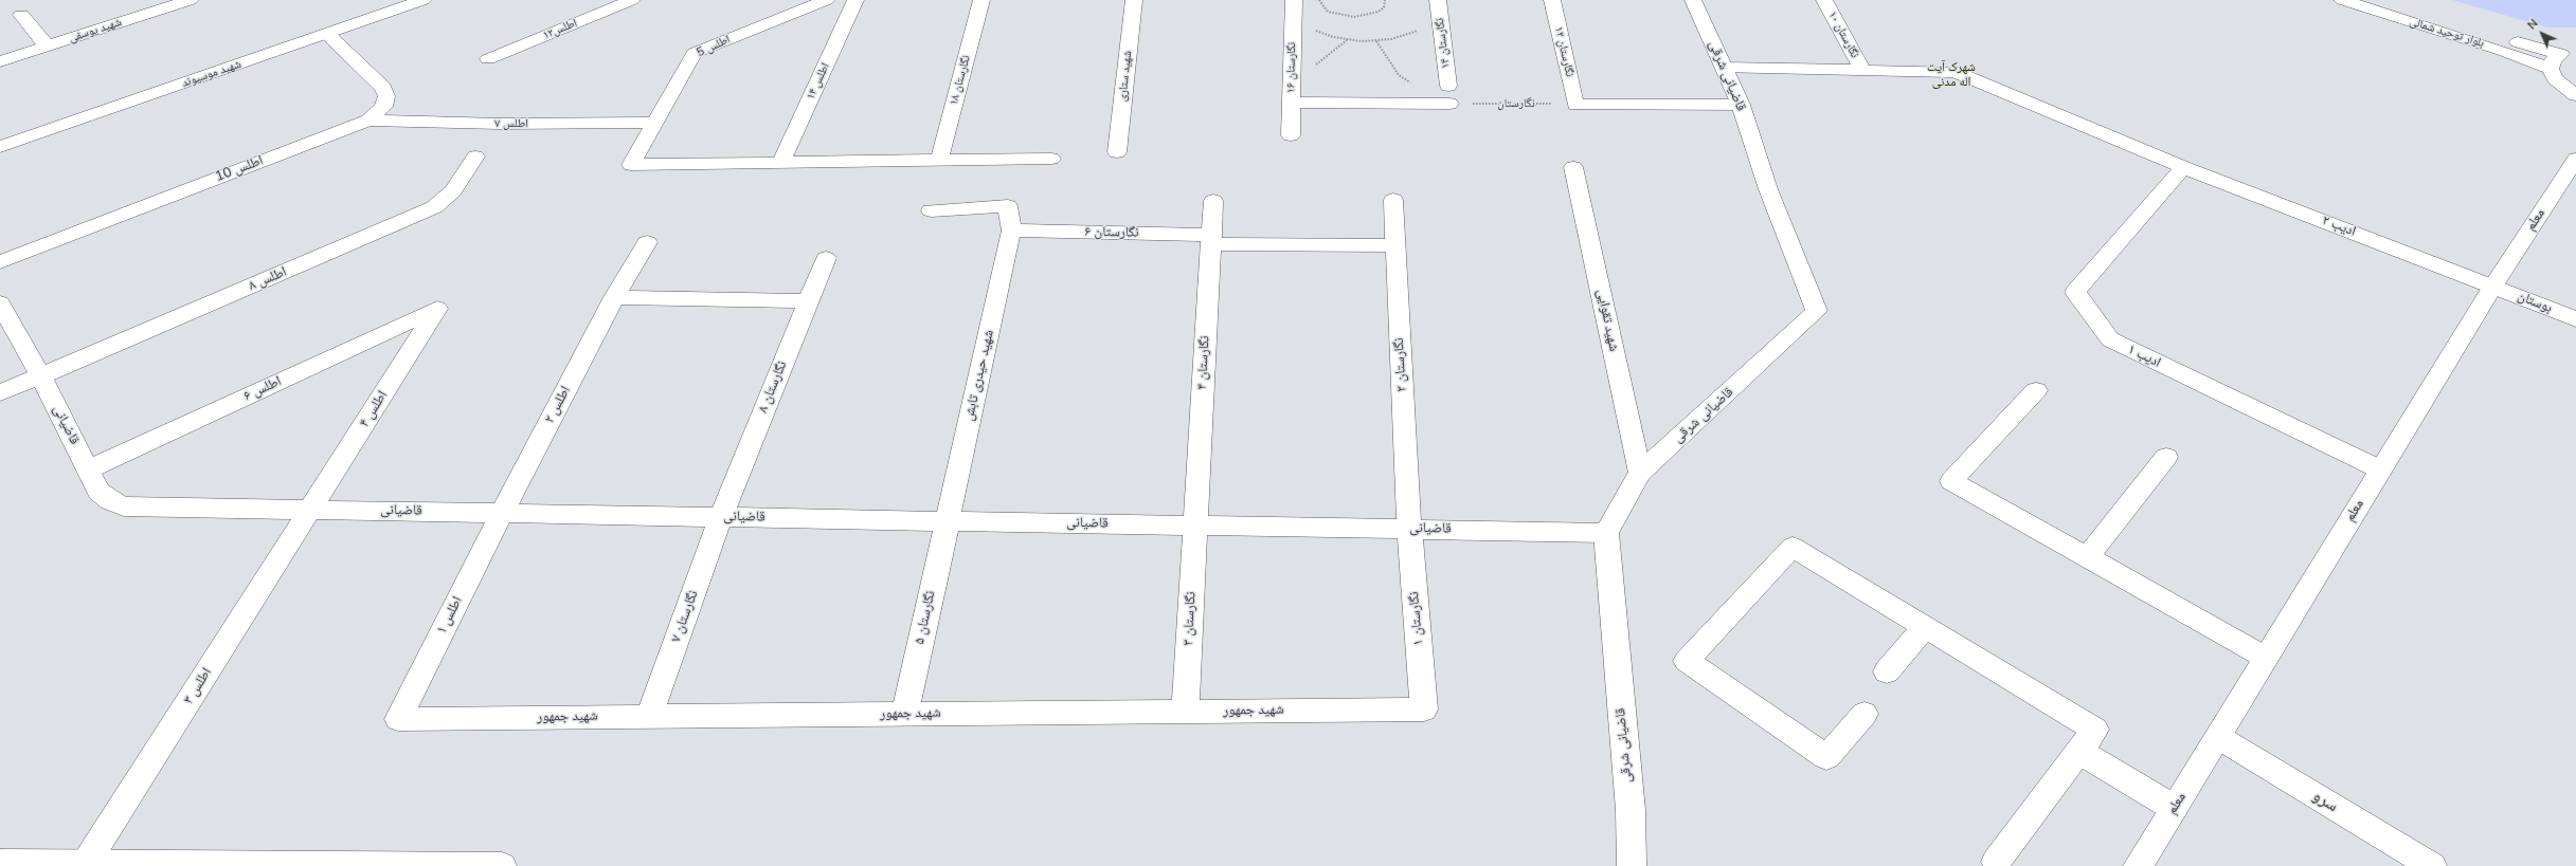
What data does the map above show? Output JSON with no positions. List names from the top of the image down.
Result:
{
  "streets": {
    "street": [
      "اطلس۱۲",
      "شهید یوسفی",
      "بلوار توحید شمالی",
      "نگارستان ۱۰",
      "نگارستان ۱۴",
      "اطلس 5",
      "نگارستان ۱۲",
      "نگارستان ۱۶",
      "شهید موسیوند",
      "شهید ستاری",
      "قاضیانی شرقی",
      "نگارستان ۱۸",
      "اطلس ۱۴",
      "اطلس ۷",
      "اطلس 10",
      "معلم",
      "ادیب ۲",
      "نگارستان ۶",
      "اطلس ۸",
      "بوستان",
      "شهید تقوایی",
      "ادیب ۱",
      "نگارستان ۴",
      "نگارستان ۲",
      "شهید حیدری تابش",
      "نگارستان ۸",
      "اطلس ۶",
      "اطلس ۲",
      "اطلس ۴",
      "قاضیانی",
      "اطلس ۱",
      "نگارستان ۷",
      "نگارستان ۵",
      "نگارستان ۳",
      "نگارستان ۱",
      "اطلس ۳",
      "شهید جمهور",
      "سرو"
    ],
    "path": ["نگارستان"]
  },
  "crossings": [
    ["نگارستان ۱۰", "ادیب ۲"],
    ["نگارستان ۱۴", "نگارستان"],
    ["اطلس 5", "اطلس ۱۴"],
    ["اطلس 5", "اطلس ۷"],
    ["نگارستان ۱۲", "نگارستان"],
    ["شهید موسیوند", "اطلس 10"],
    ["قاضیانی شرقی", "ادیب ۲"],
    ["قاضیانی شرقی", "شهید تقوایی"],
    ["قاضیانی شرقی", "قاضیانی"],
    ["اطلس ۷", "اطلس 10"],
    ["معلم", "ادیب ۲"],
    ["معلم", "بوستان"],
    ["معلم", "ادیب ۱"],
    ["معلم", "سرو"],
    ["ادیب ۲", "بوستان"],
    ["ادیب ۲", "ادیب ۱"],
    ["نگارستان ۶", "نگارستان ۴"],
    ["نگارستان ۶", "نگارستان ۲"],
    ["نگارستان ۶", "شهید حیدری تابش"],
    ["اطلس ۸", "قاضیانی"],
    ["نگارستان ۴", "قاضیانی"],
    ["نگارستان ۴", "نگارستان ۳"],
    ["نگارستان ۲", "قاضیانی"],
    ["نگارستان ۲", "نگارستان ۱"],
    ["شهید حیدری تابش", "قاضیانی"],
    ["شهید حیدری تابش", "نگارستان ۵"],
    ["نگارستان ۸", "قاضیانی"],
    ["نگارستان ۸", "نگارستان ۷"],
    ["اطلس ۶", "اطلس ۴"],
    ["اطلس ۶", "قاضیانی"],
    ["اطلس ۲", "قاضیانی"],
    ["اطلس ۲", "اطلس ۱"],
    ["اطلس ۴", "قاضیانی"],
    ["اطلس ۴", "اطلس ۳"],
    ["قاضیانی", "اطلس ۱"],
    ["قاضیانی", "نگارستان ۷"],
    ["قاضیانی", "نگارستان ۵"],
    ["قاضیانی", "نگارستان ۳"],
    ["قاضیانی", "نگارستان ۱"],
    ["قاضیانی", "اطلس ۳"],
    ["اطلس ۱", "شهید جمهور"],
    ["نگارستان ۷", "شهید جمهور"],
    ["نگارستان ۵", "شهید جمهور"],
    ["نگارستان ۳", "شهید جمهور"],
    ["نگارستان ۱", "شهید جمهور"]
  ],
  "districts": ["شهرک آیت اله مدنی"],
  "north": "top left"
}
